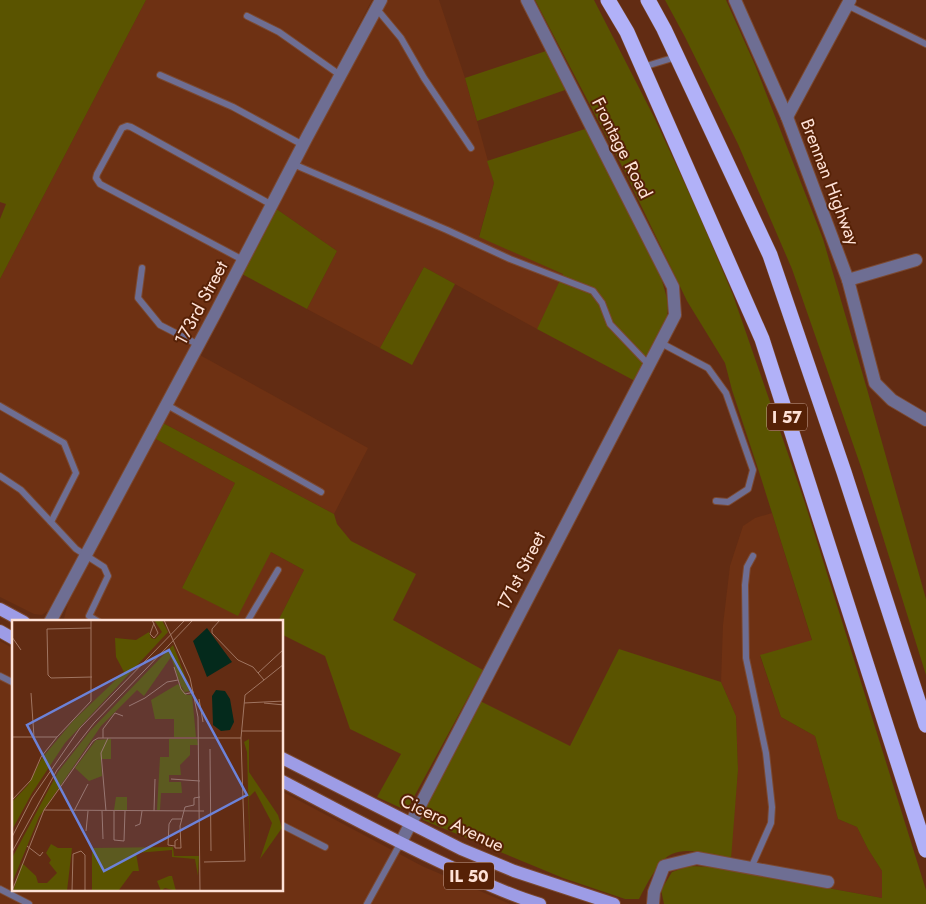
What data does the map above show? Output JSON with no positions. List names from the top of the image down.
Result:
{
  "streets": {
    "highway": ["I 57"],
    "main road": ["Cicero Avenue", "IL 50"],
    "street": [
      "Frontage Road",
      "Brennan Highway",
      "173rd Street",
      "171st Street"
    ]
  },
  "crossings": [
    ["Frontage Road", "171st Street"],
    ["171st Street", "Cicero Avenue"],
    ["171st Street", "IL 50"]
  ]
}
